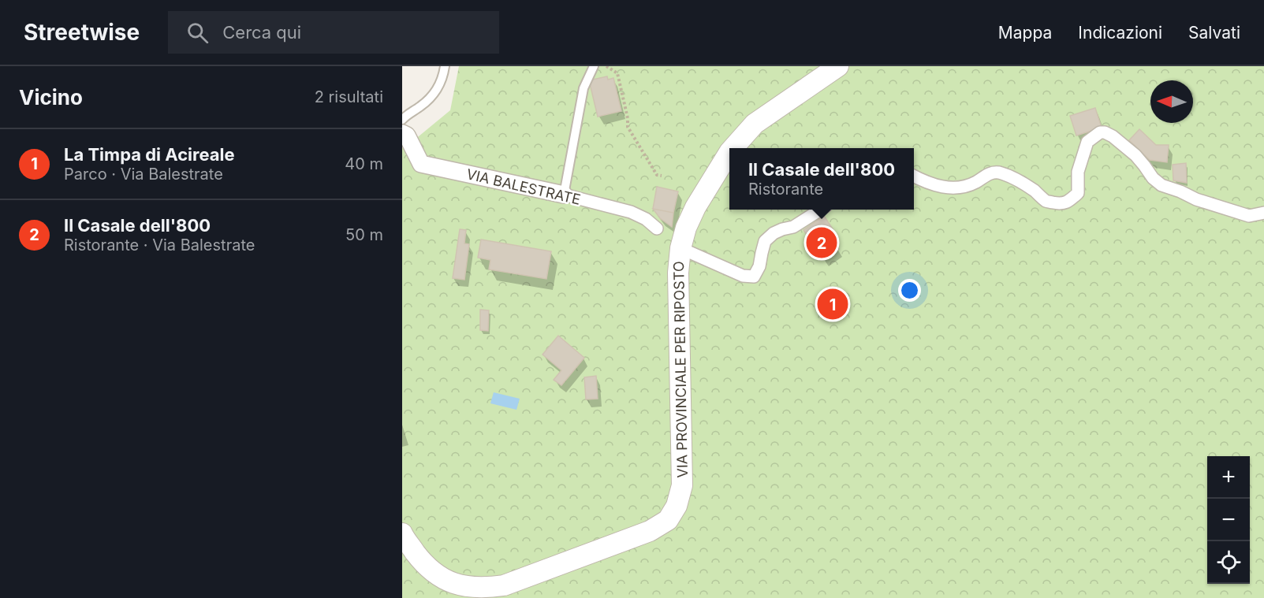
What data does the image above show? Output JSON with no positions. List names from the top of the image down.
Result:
{
  "streets": {
    "street": ["VIA BALESTRATE", "VIA PROVINCIALE PER RIPOSTO"]
  },
  "north": "left",
  "page": {
    "header": "Streetwise",
    "search": "Cerca qui",
    "nav": ["Mappa", "Indicazioni", "Salvati"],
    "heading": ["Vicino", "2 risultati"],
    "list": [
      {
        "mark": "1",
        "name": "La Timpa di Acireale",
        "note": "Parco · Via Balestrate",
        "value": "40 m"
      },
      {
        "mark": "2",
        "name": "Il Casale dell'800",
        "note": "Ristorante · Via Balestrate",
        "value": "50 m"
      }
    ],
    "popup": ["Il Casale dell'800", "Ristorante"],
    "pins": ["2", "1"],
    "map_buttons": ["+", "−"]
  }
}
